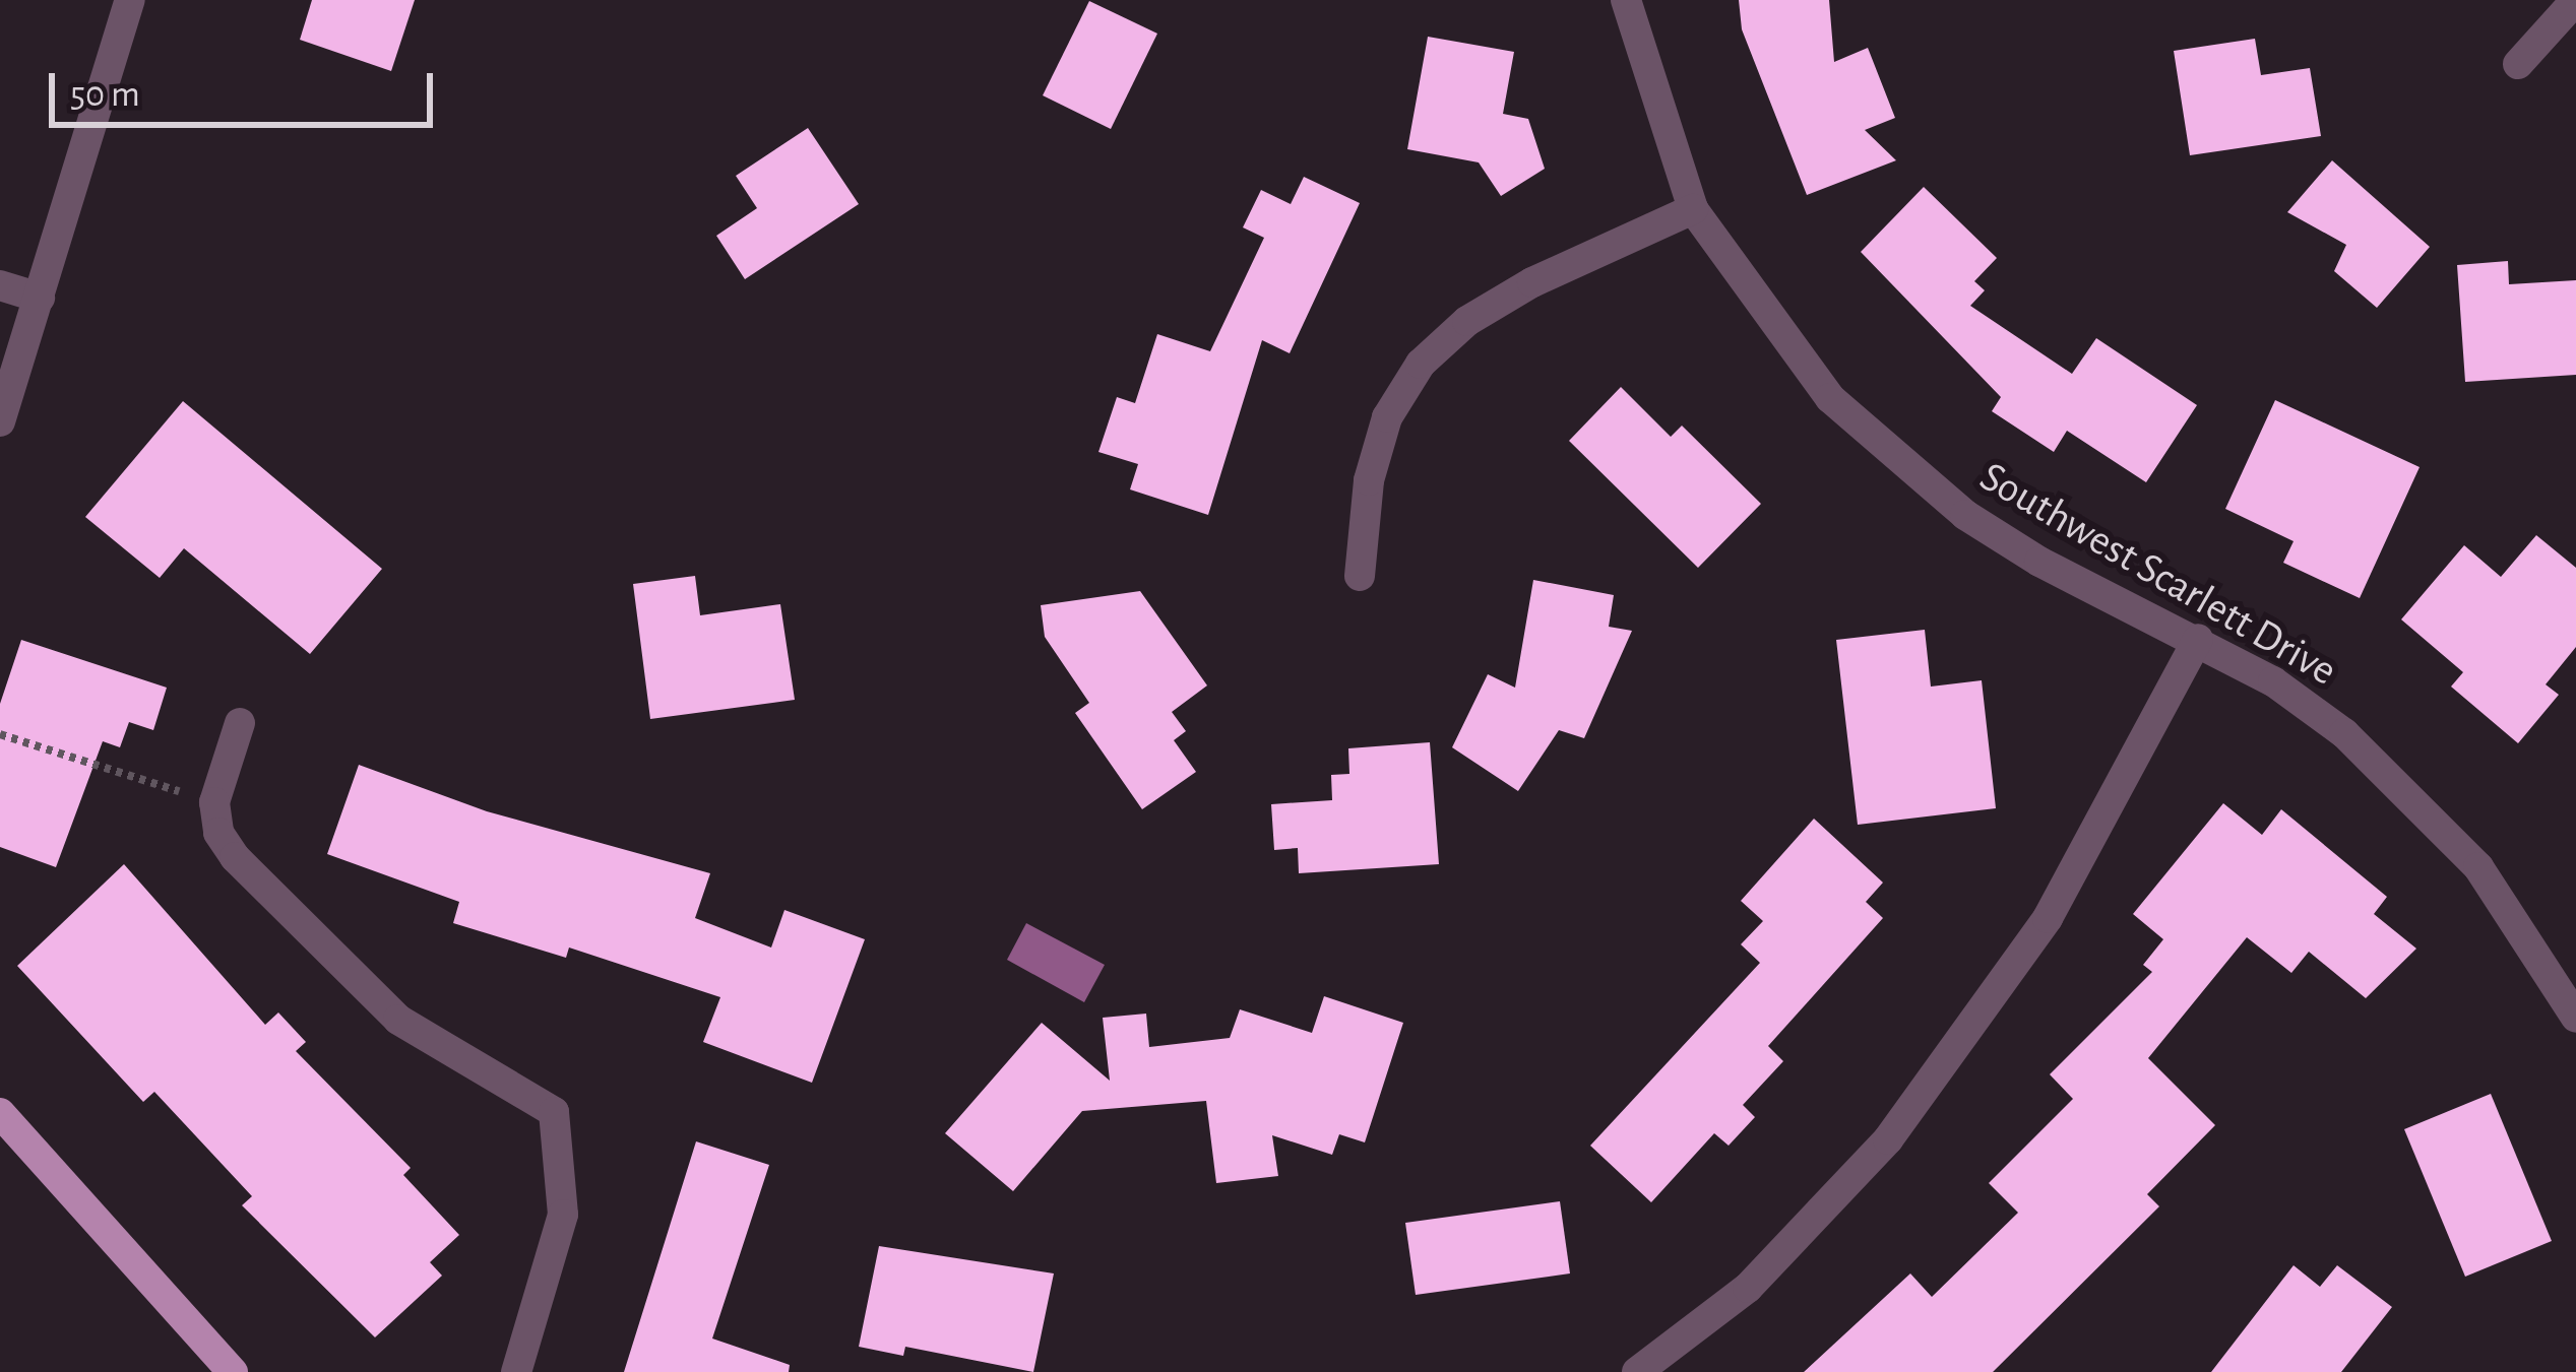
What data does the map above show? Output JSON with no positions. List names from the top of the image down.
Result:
{
  "streets": {
    "street": ["Southwest Scarlett Drive"]
  },
  "scale_bar": "50 m"
}
